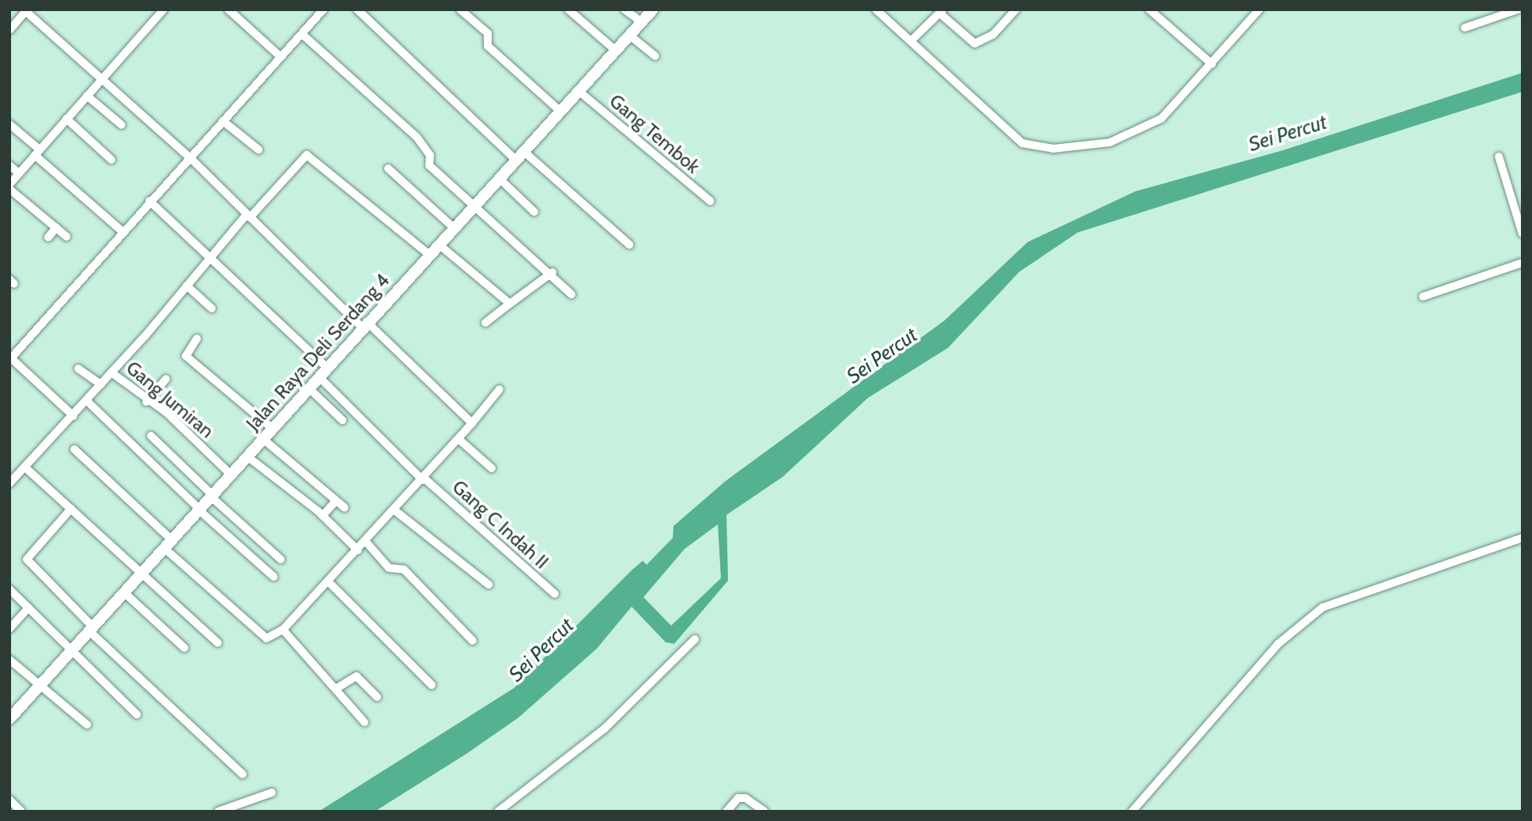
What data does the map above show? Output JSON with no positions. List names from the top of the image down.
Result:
{
  "streets": {
    "street": [
      "Gang Tembok",
      "Jalan Raya Deli Serdang 4",
      "Gang Jumiran",
      "Gang C Indah II"
    ]
  },
  "crossings": [
    ["Gang Tembok", "Jalan Raya Deli Serdang 4"],
    ["Jalan Raya Deli Serdang 4", "Gang Jumiran"],
    ["Jalan Raya Deli Serdang 4", "Gang C Indah II"]
  ],
  "water": ["Sei Percut"]
}
